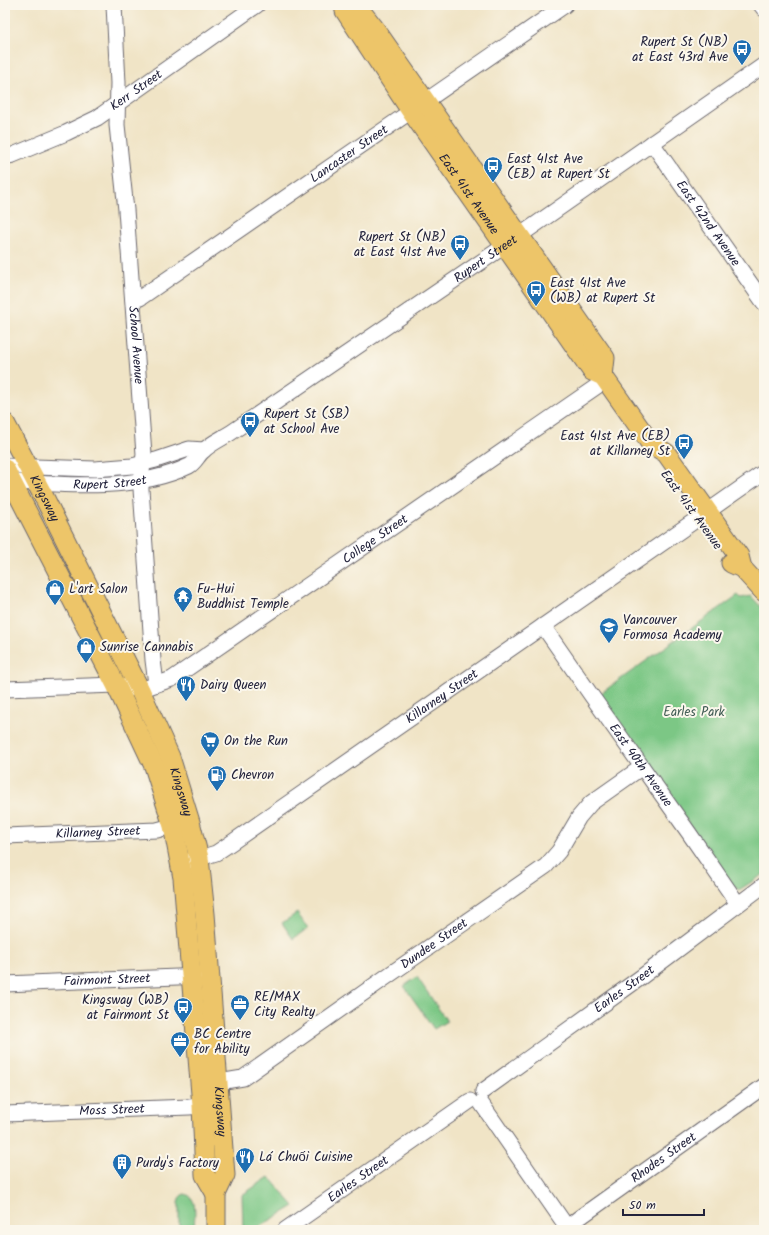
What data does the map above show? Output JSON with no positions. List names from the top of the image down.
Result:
{
  "streets": {
    "main road": ["East 41st Avenue", "Kingsway"],
    "street": [
      "Kerr Street",
      "Lancaster Street",
      "East 42nd Avenue",
      "Rupert Street",
      "School Avenue",
      "College Street",
      "Killarney Street",
      "East 40th Avenue",
      "Dundee Street",
      "Fairmont Street",
      "Earles Street",
      "Moss Street",
      "Rhodes Street"
    ]
  },
  "crossings": [
    ["Kerr Street", "School Avenue"],
    ["Lancaster Street", "East 41st Avenue"],
    ["Lancaster Street", "School Avenue"],
    ["East 41st Avenue", "Rupert Street"],
    ["East 41st Avenue", "College Street"],
    ["East 41st Avenue", "Killarney Street"],
    ["East 42nd Avenue", "Rupert Street"],
    ["Rupert Street", "School Avenue"],
    ["Rupert Street", "Kingsway"],
    ["School Avenue", "Kingsway"],
    ["School Avenue", "College Street"],
    ["Kingsway", "College Street"],
    ["Kingsway", "Killarney Street"],
    ["Kingsway", "Dundee Street"],
    ["Kingsway", "Fairmont Street"],
    ["Kingsway", "Moss Street"],
    ["Killarney Street", "East 40th Avenue"],
    ["East 40th Avenue", "Dundee Street"],
    ["East 40th Avenue", "Earles Street"]
  ],
  "parks": ["Earles Park"],
  "places": {
    "bus stop": [
      "Rupert St (NB) at East 43rd Ave",
      "East 41st Ave (EB) at Rupert St",
      "Rupert St (NB) at East 41st Ave",
      "East 41st Ave (WB) at Rupert St",
      "Rupert St (SB) at School Ave",
      "East 41st Ave (EB) at Killarney St",
      "Kingsway (WB) at Fairmont St"
    ],
    "shop": ["L'art Salon", "Sunrise Cannabis"],
    "temple": ["Fu-Hui Buddhist Temple"],
    "school or university": ["Vancouver Formosa Academy"],
    "restaurant": ["Dairy Queen", "Lá Chuối Cuisine"],
    "supermarket": ["On the Run"],
    "fuel station": ["Chevron"],
    "office": ["RE/MAX City Realty", "BC Centre for Ability"],
    "building": ["Purdy's Factory"]
  },
  "scale_bar": "50 m"
}
